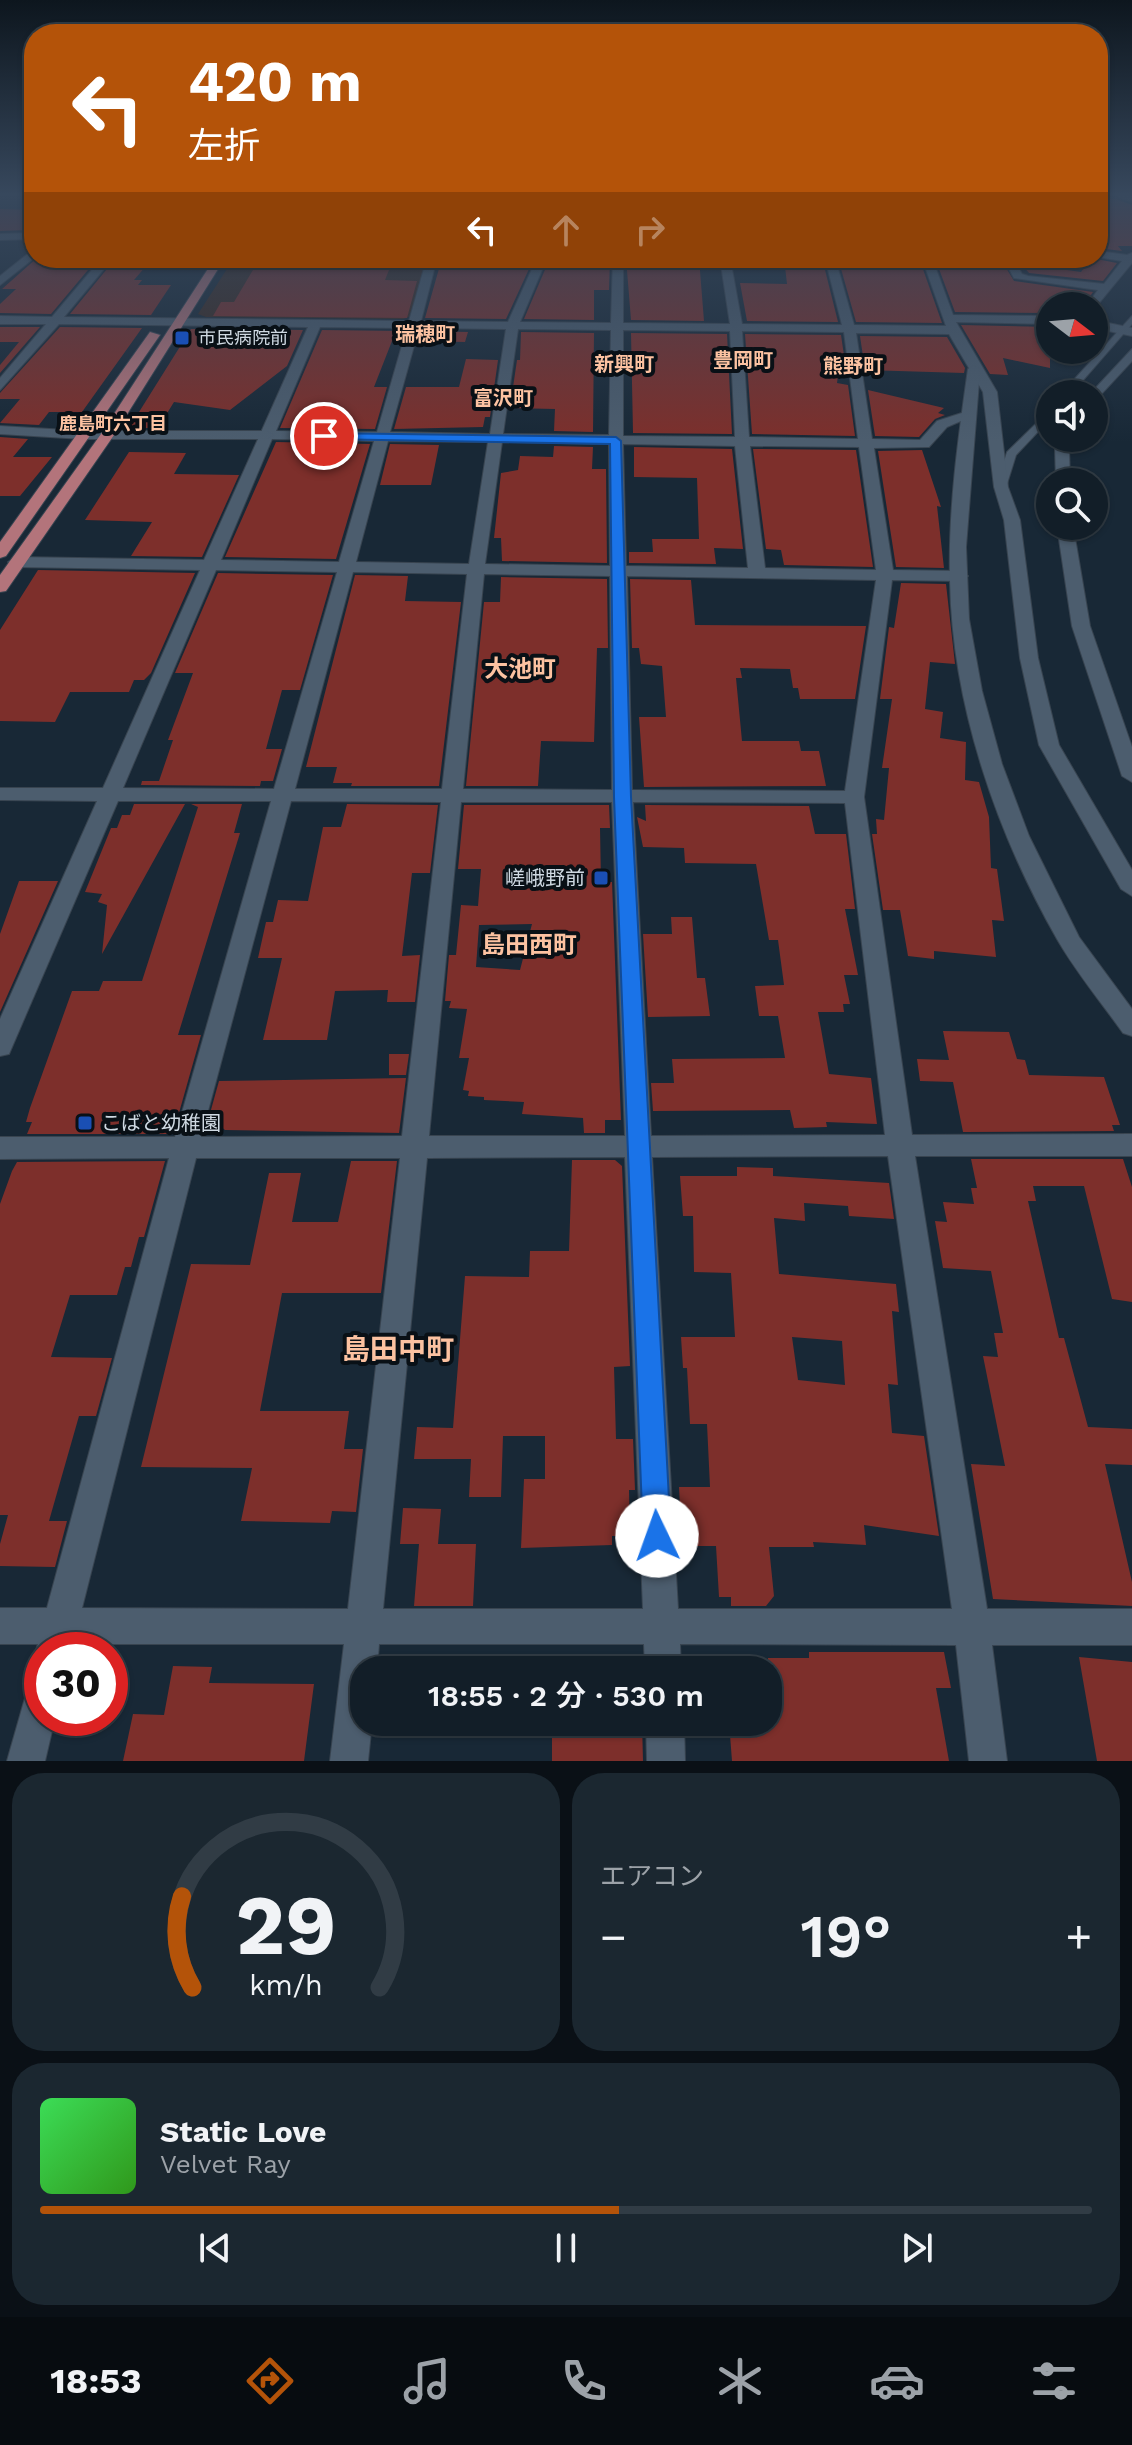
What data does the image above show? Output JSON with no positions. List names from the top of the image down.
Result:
{
  "districts": [
    "瑞穂町",
    "豊岡町",
    "新興町",
    "熊野町",
    "富沢町",
    "鹿島町六丁目",
    "大池町",
    "島田西町",
    "島田中町"
  ],
  "places": {
    "transit": ["市民病院前", "嵯峨野前", "こばと幼稚園"]
  },
  "north": "right",
  "page": {
    "turn": ["420 m", "左折"],
    "limit": "30",
    "trip": "18:55 · 2 分 · 530 m",
    "tile": "エアコン",
    "heat": ["−", "19°", "+"],
    "song": ["Static Love", "Velvet Ray"],
    "tabs": "18:53",
    "gauge": ["29", "km/h"]
  }
}
